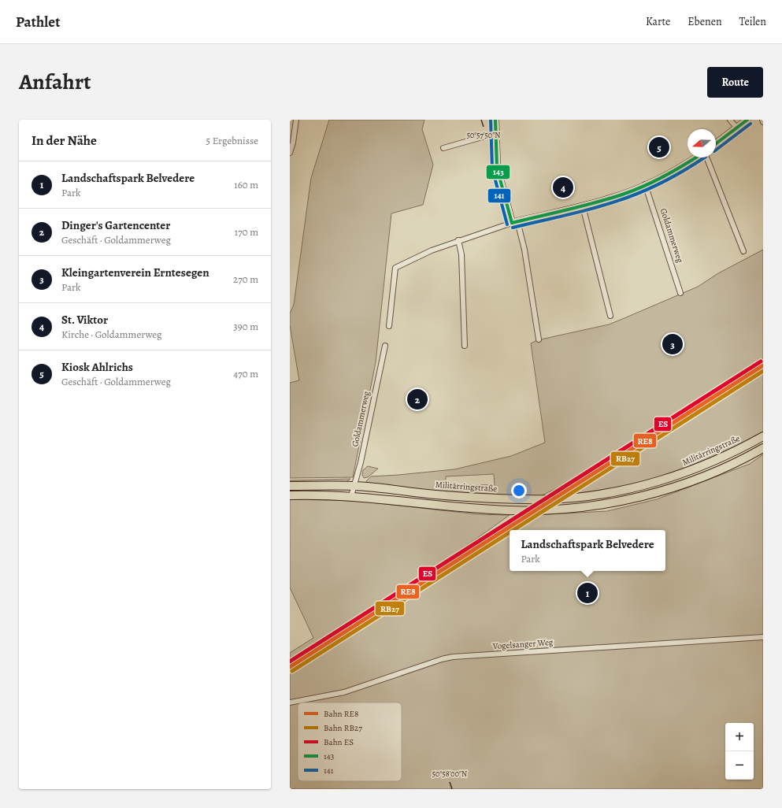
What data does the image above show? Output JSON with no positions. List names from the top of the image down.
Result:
{
  "streets": {
    "main road": ["Militärringstraße"],
    "street": ["Goldammerweg", "Vogelsanger Weg"]
  },
  "crossings": [
    ["Goldammerweg", "Militärringstraße"]
  ],
  "lines": [
    "transit line 143",
    "transit line 141",
    "rail line ES",
    "rail line RE8",
    "rail line RB27"
  ],
  "legend": [
    "Bahn RE8",
    "Bahn RB27",
    "Bahn ES",
    "143",
    "141"
  ],
  "north": "left",
  "page": {
    "header": "Pathlet",
    "nav": ["Karte", "Ebenen", "Teilen"],
    "title": "Anfahrt",
    "buttons": "Route",
    "heading": ["In der Nähe", "5 Ergebnisse"],
    "pins": [
      "5",
      "4",
      "3",
      "2",
      "1"
    ],
    "list": [
      {
        "mark": "1",
        "name": "Landschaftspark Belvedere",
        "note": "Park",
        "value": "160 m"
      },
      {
        "mark": "2",
        "name": "Dinger's Gartencenter",
        "note": "Geschäft · Goldammerweg",
        "value": "170 m"
      },
      {
        "mark": "3",
        "name": "Kleingartenverein Erntesegen",
        "note": "Park",
        "value": "270 m"
      },
      {
        "mark": "4",
        "name": "St. Viktor",
        "note": "Kirche · Goldammerweg",
        "value": "390 m"
      },
      {
        "mark": "5",
        "name": "Kiosk Ahlrichs",
        "note": "Geschäft · Goldammerweg",
        "value": "470 m"
      }
    ],
    "popup": ["Landschaftspark Belvedere", "Park"],
    "map_buttons": ["+", "−"]
  },
  "coordinates": ["50°57'50\"N", "50°58'00\"N"]
}
